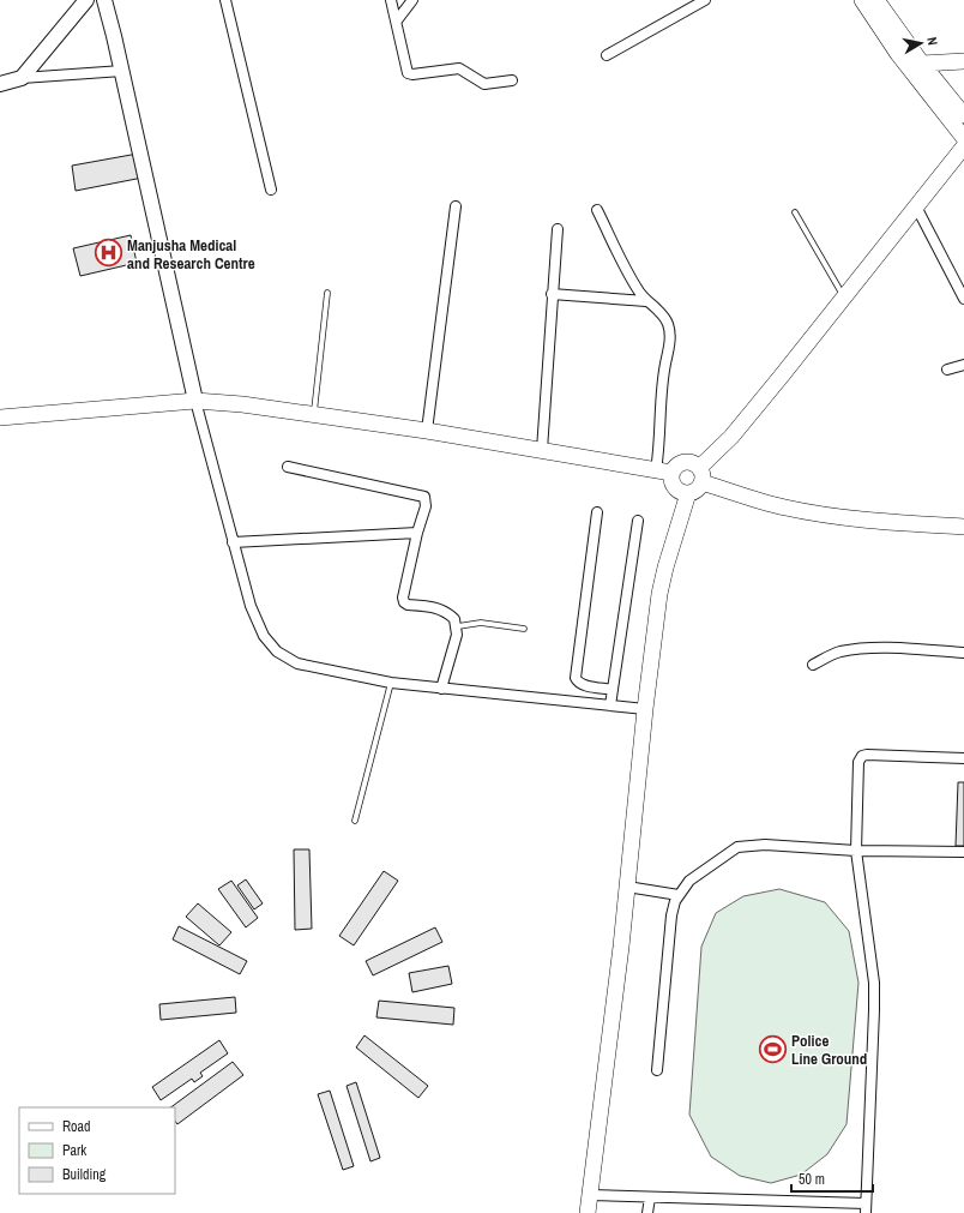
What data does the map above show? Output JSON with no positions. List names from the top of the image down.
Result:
{
  "places": {
    "hospital": ["Manjusha Medical and Research Centre"],
    "sports": ["Police Line Ground"]
  },
  "legend": ["Road", "Park", "Building"],
  "scale_bar": "50 m",
  "north": "right"
}
